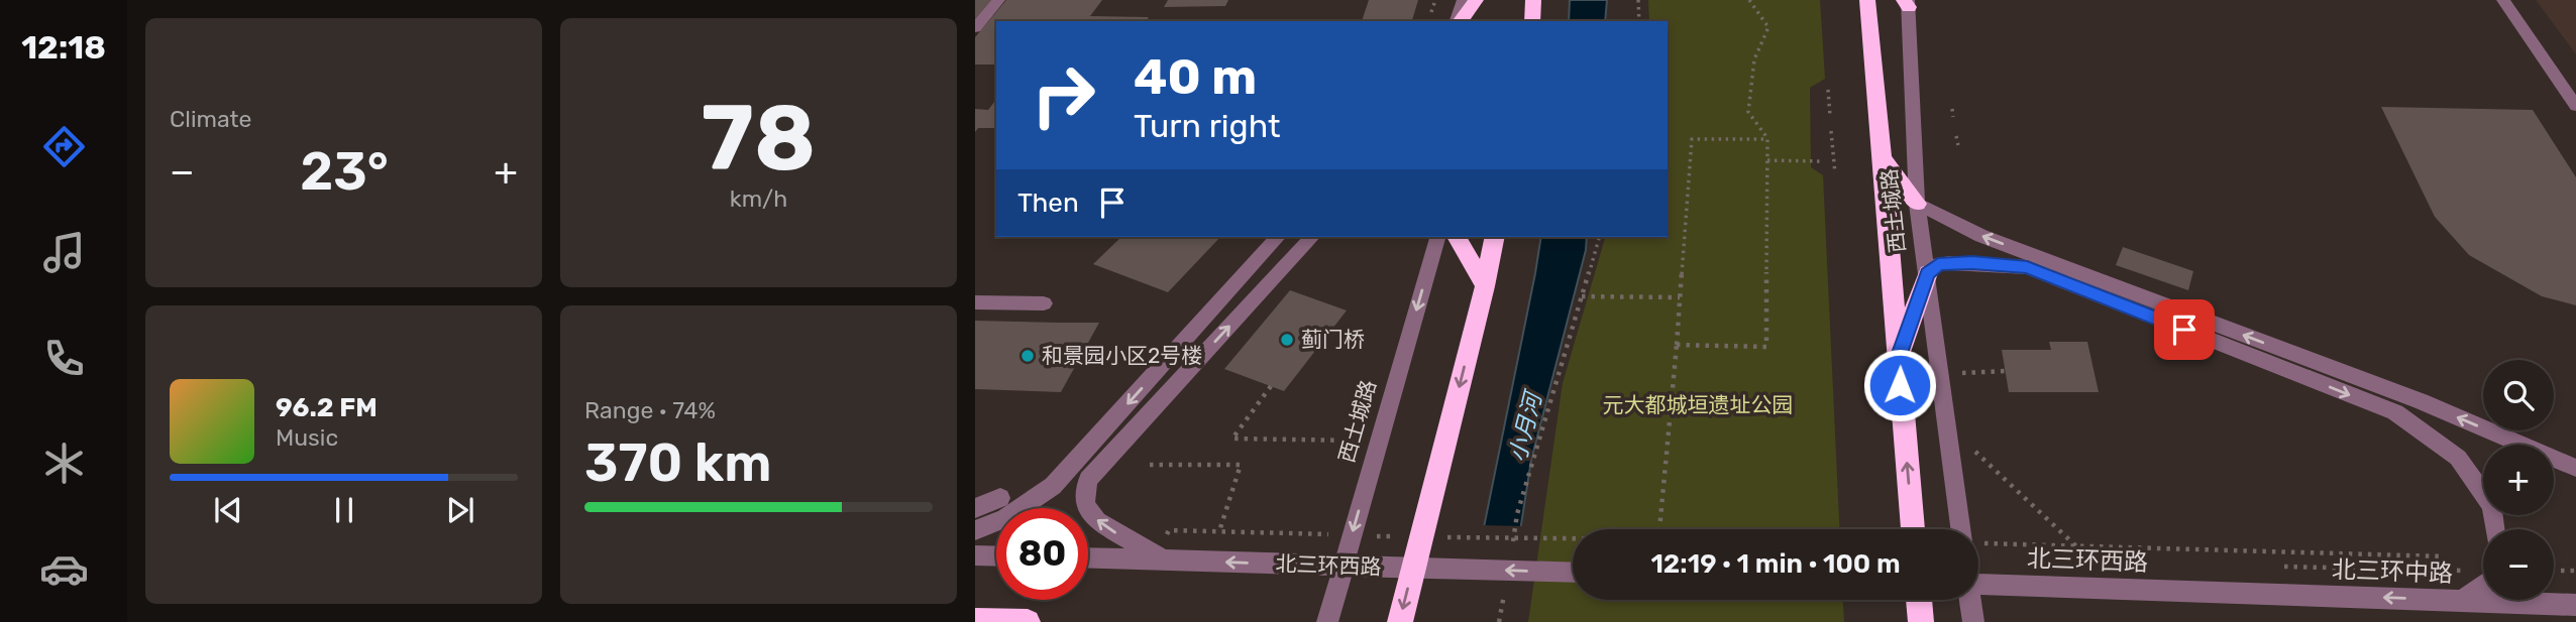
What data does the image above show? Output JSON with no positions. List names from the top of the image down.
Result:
{
  "streets": {
    "highway": ["西土城路"],
    "street": ["北三环西路", "北三环中路"]
  },
  "crossings": [
    ["北三环西路", "北三环中路"]
  ],
  "one_way": ["北三环西路", "北三环中路"],
  "water": ["小月河"],
  "parks": ["元大都城垣遗址公园"],
  "places": ["蓟门桥", "和景园小区2号楼"],
  "page": {
    "tabs": "12:18",
    "tile": [
      "Climate",
      ["78", "km/h"],
      ["Range · 74%", "370 km"]
    ],
    "turn": ["40 m", "Turn right"],
    "heat": ["−", "23°", "+"],
    "then": "Then",
    "map_buttons": ["+", "−"],
    "song": ["96.2 FM", "Music"],
    "limit": "80",
    "trip": "12:19 · 1 min · 100 m"
  }
}
